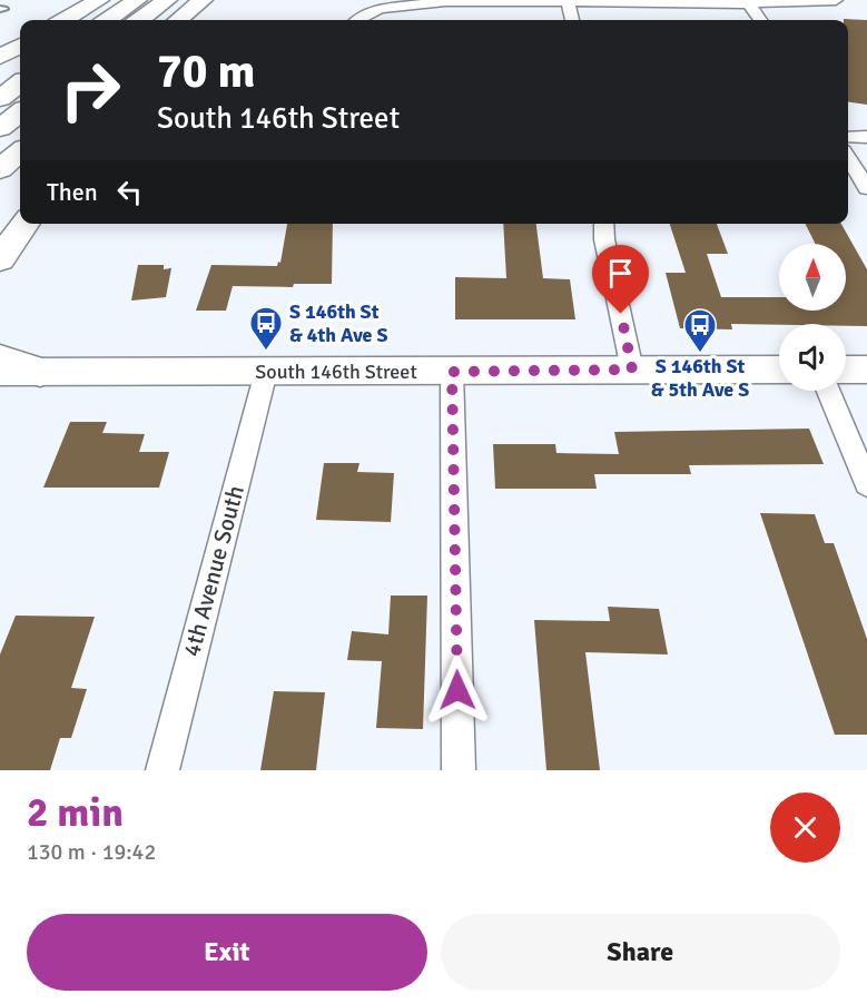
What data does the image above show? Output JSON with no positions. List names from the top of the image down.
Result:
{
  "streets": {
    "street": ["South 146th Street", "4th Avenue South"]
  },
  "crossings": [
    ["South 146th Street", "4th Avenue South"]
  ],
  "places": {
    "bus stop": ["S 146th St & 4th Ave S", "S 146th St & 5th Ave S"]
  },
  "north": "top",
  "page": {
    "turn": ["70 m", "South 146th Street"],
    "then": "Then",
    "heading": ["2 min", "130 m · 19:42"],
    "buttons": ["Exit", "Share"]
  }
}
